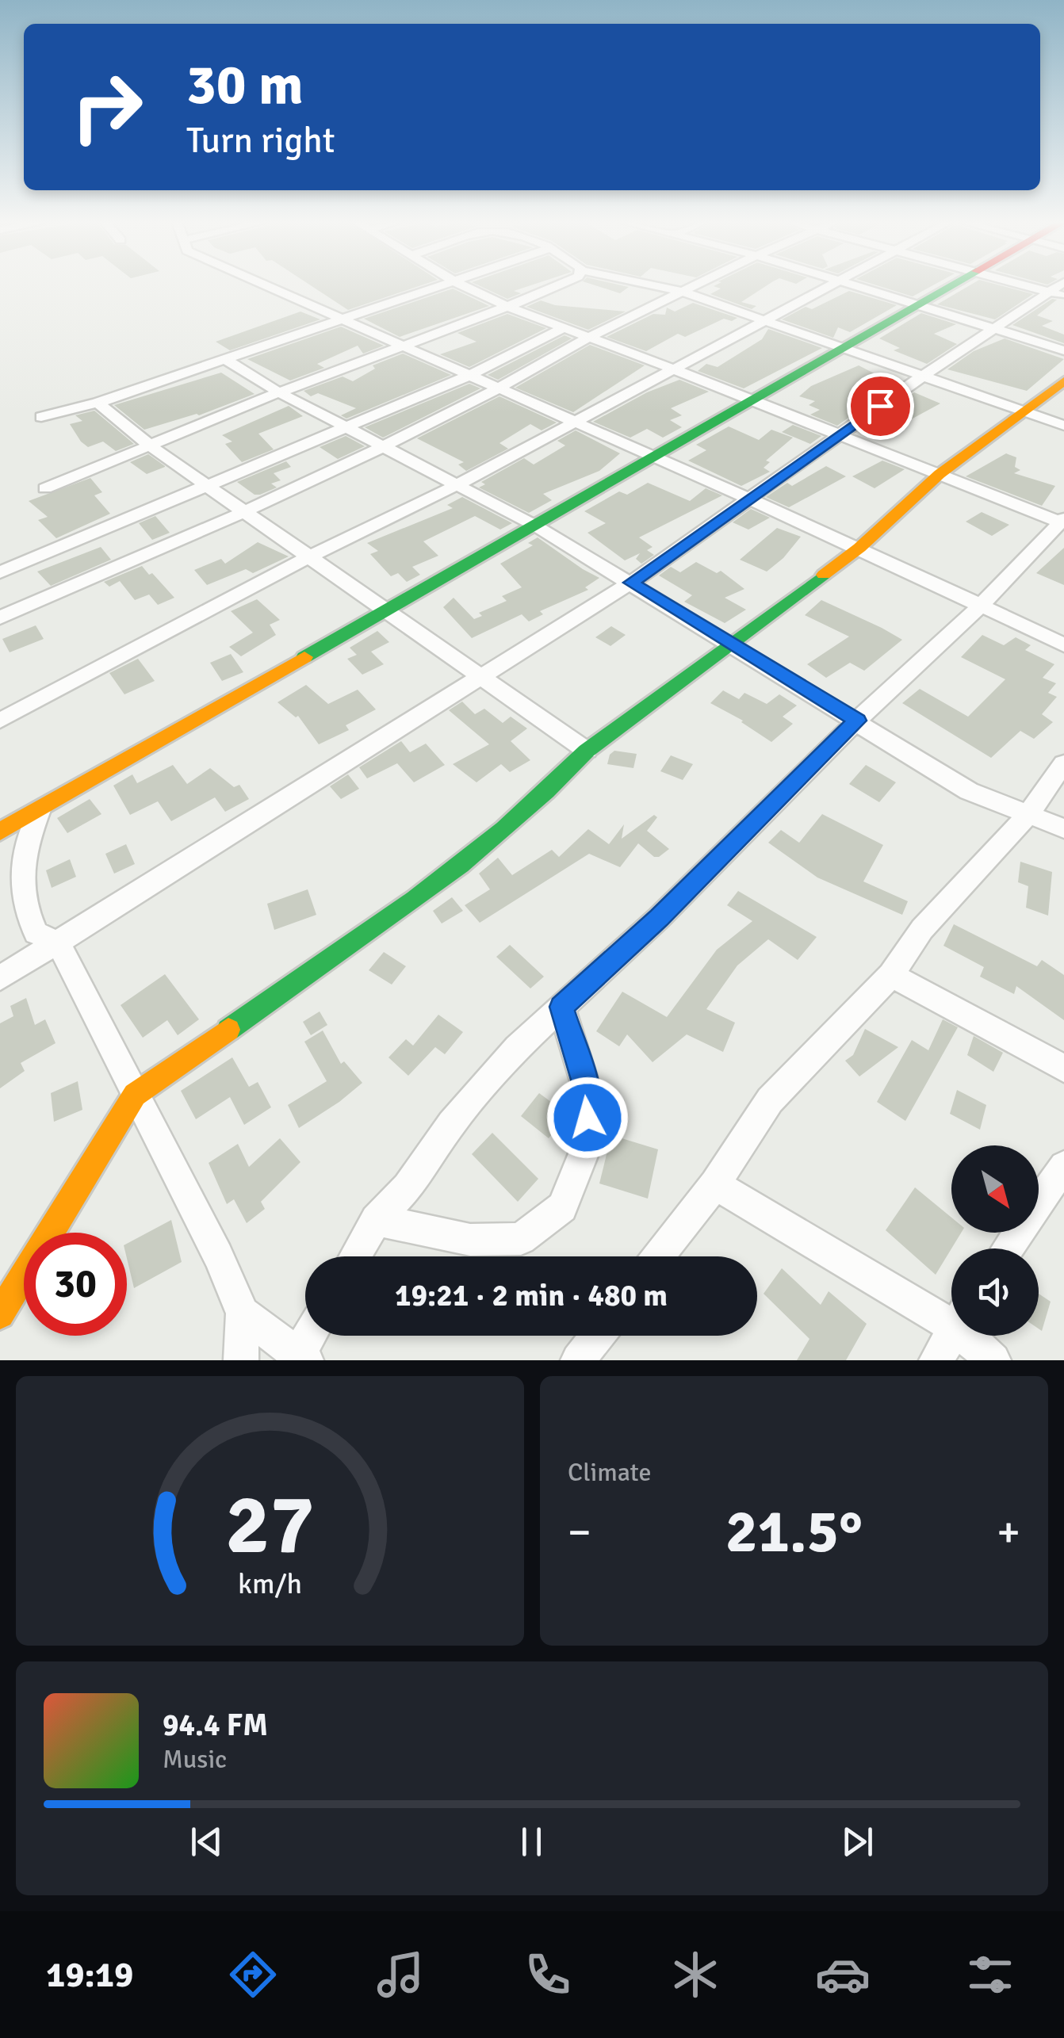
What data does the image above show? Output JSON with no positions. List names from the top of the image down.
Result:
{
  "north": "bottom right",
  "page": {
    "turn": ["30 m", "Turn right"],
    "limit": "30",
    "trip": "19:21 · 2 min · 480 m",
    "tile": "Climate",
    "heat": ["−", "21.5°", "+"],
    "song": ["94.4 FM", "Music"],
    "tabs": "19:19",
    "gauge": ["27", "km/h"]
  }
}
